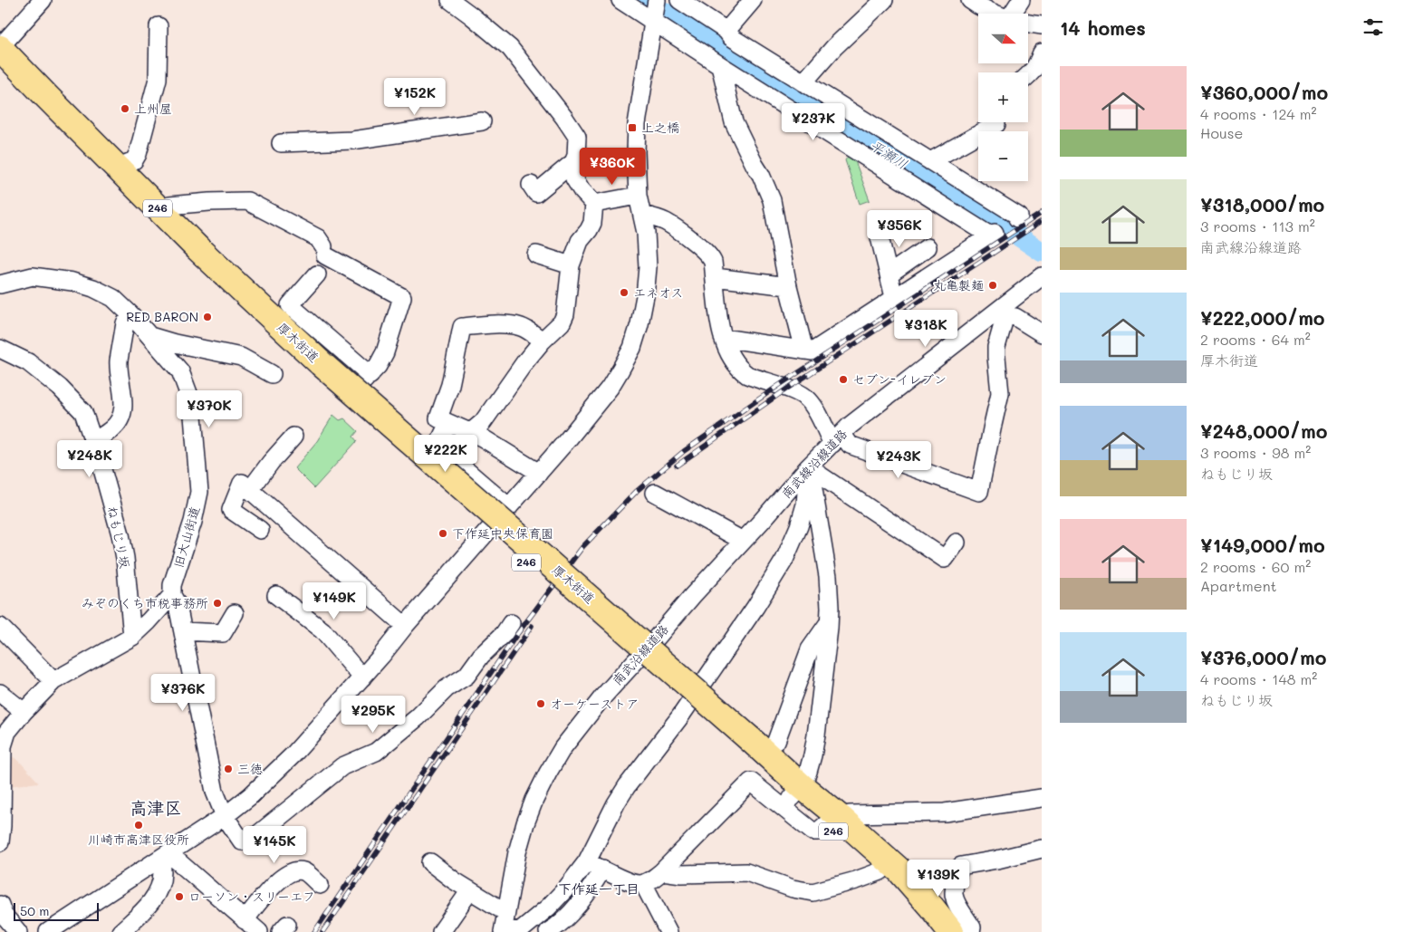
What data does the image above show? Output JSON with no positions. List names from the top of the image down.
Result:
{
  "streets": {
    "highway": ["246", "厚木街道"],
    "street": [
      "南武線沿線道路",
      "ねもじり坂",
      "旧大山街道",
      "南武沿線道路"
    ]
  },
  "crossings": [
    ["南武線沿線道路", "南武沿線道路"]
  ],
  "districts": ["高津区", "下作延一丁目"],
  "water": ["平瀬川"],
  "places": {
    "other": [
      "上州屋",
      "丸亀製麺",
      "エネオス",
      "RED BARON",
      "セブン-イレブン",
      "下作延中央保育園",
      "みぞのくち市税事務所",
      "オーケーストア",
      "三徳",
      "川崎市高津区役所",
      "ローソン・スリーエフ"
    ],
    "transit": ["上之橋"]
  },
  "scale_bar": "50 m",
  "north": "right",
  "page": {
    "heading": "14 homes",
    "map_buttons": ["+", "−"],
    "list": [
      {
        "name": "¥360,000/mo",
        "note": "4 rooms · 124 m² · House"
      },
      {
        "name": "¥318,000/mo",
        "note": "3 rooms · 113 m² · 南武線沿線道路"
      },
      {
        "name": "¥222,000/mo",
        "note": "2 rooms · 64 m² · 厚木街道"
      },
      {
        "name": "¥248,000/mo",
        "note": "3 rooms · 98 m² · ねもじり坂"
      },
      {
        "name": "¥149,000/mo",
        "note": "2 rooms · 60 m² · Apartment"
      },
      {
        "name": "¥376,000/mo",
        "note": "4 rooms · 148 m² · ねもじり坂"
      }
    ],
    "price": [
      "¥152K",
      "¥237K",
      "¥360K",
      "¥356K",
      "¥318K",
      "¥370K",
      "¥222K",
      "¥248K",
      "¥243K",
      "¥149K",
      "¥376K",
      "¥295K",
      "¥145K",
      "¥139K"
    ],
    "scale": "50 m"
  }
}
